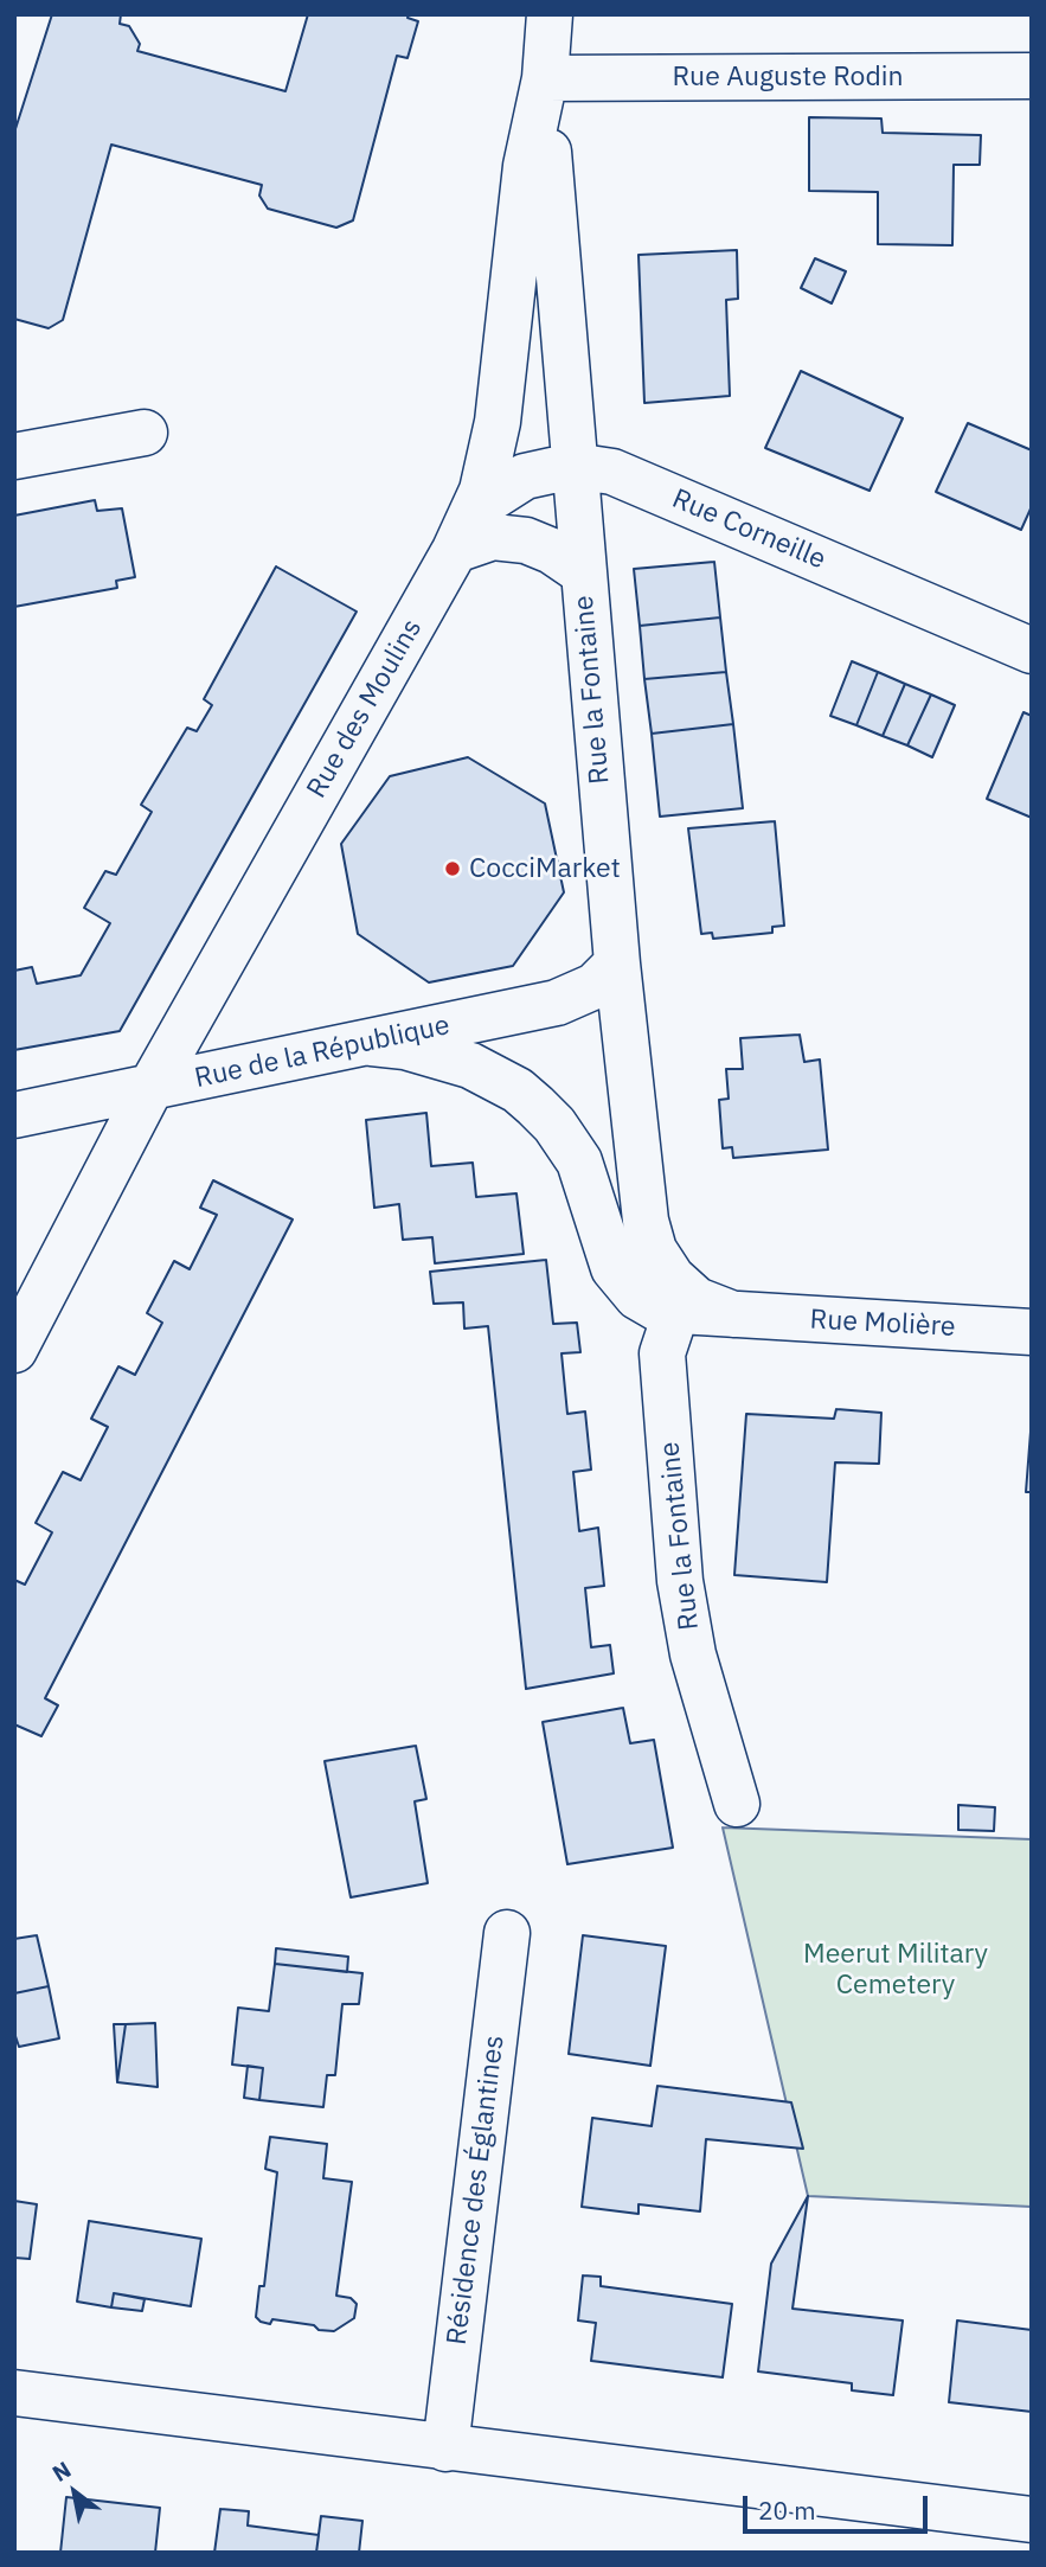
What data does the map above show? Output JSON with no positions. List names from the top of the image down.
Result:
{
  "streets": {
    "street": [
      "Rue Auguste Rodin",
      "Rue Corneille",
      "Rue la Fontaine",
      "Rue des Moulins",
      "Rue de la République",
      "Rue Molière",
      "Résidence des Églantines"
    ]
  },
  "crossings": [
    ["Rue Auguste Rodin", "Rue la Fontaine"],
    ["Rue Auguste Rodin", "Rue des Moulins"],
    ["Rue Corneille", "Rue la Fontaine"],
    ["Rue Corneille", "Rue des Moulins"],
    ["Rue la Fontaine", "Rue des Moulins"],
    ["Rue la Fontaine", "Rue de la République"],
    ["Rue la Fontaine", "Rue Molière"],
    ["Rue des Moulins", "Rue de la République"]
  ],
  "parks": ["Meerut Military Cemetery"],
  "places": ["CocciMarket"],
  "scale_bar": "20 m",
  "north": "top left"
}
